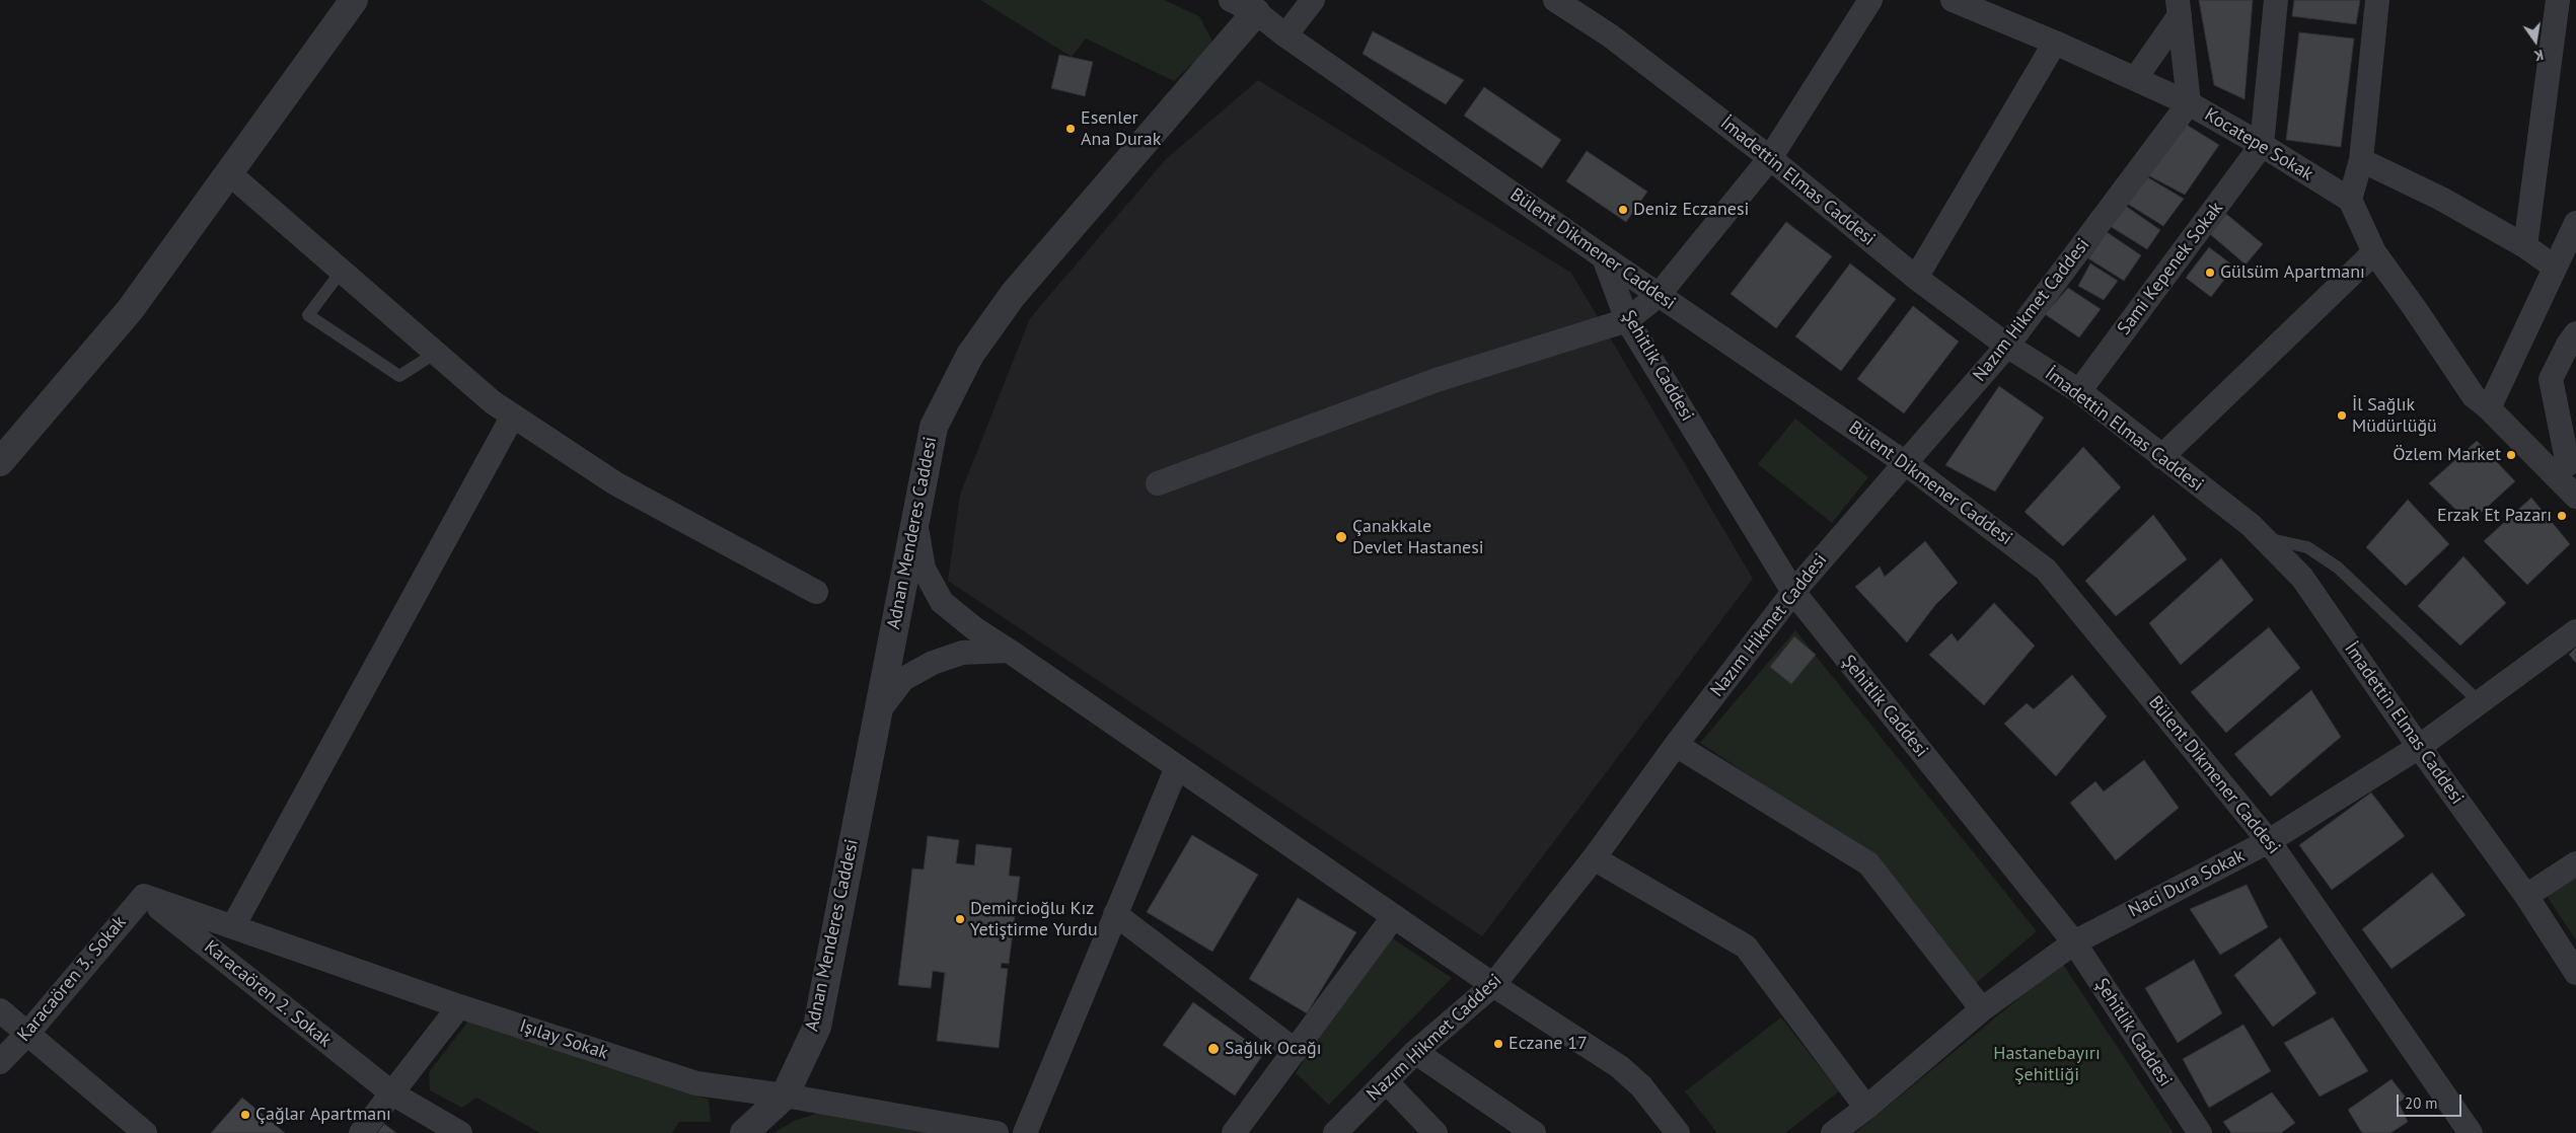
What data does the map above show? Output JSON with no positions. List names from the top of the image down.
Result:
{
  "streets": {
    "street": [
      "Kocatepe Sokak",
      "İmadettin Elmas Caddesi",
      "Bülent Dikmener Caddesi",
      "Sami Kepenek Sokak",
      "Nazım Hikmet Caddesi",
      "Şehitlik Caddesi",
      "Adnan Menderes Caddesi",
      "Naci Dura Sokak",
      "Karacaören 3. Sokak",
      "Karacaören 2. Sokak",
      "Işılay Sokak"
    ]
  },
  "crossings": [
    ["Kocatepe Sokak", "Sami Kepenek Sokak"],
    ["Kocatepe Sokak", "Nazım Hikmet Caddesi"],
    ["İmadettin Elmas Caddesi", "Sami Kepenek Sokak"],
    ["İmadettin Elmas Caddesi", "Nazım Hikmet Caddesi"],
    ["İmadettin Elmas Caddesi", "Naci Dura Sokak"],
    ["Bülent Dikmener Caddesi", "Nazım Hikmet Caddesi"],
    ["Bülent Dikmener Caddesi", "Şehitlik Caddesi"],
    ["Bülent Dikmener Caddesi", "Adnan Menderes Caddesi"],
    ["Bülent Dikmener Caddesi", "Naci Dura Sokak"],
    ["Nazım Hikmet Caddesi", "Şehitlik Caddesi"],
    ["Şehitlik Caddesi", "Naci Dura Sokak"],
    ["Adnan Menderes Caddesi", "Işılay Sokak"],
    ["Karacaören 3. Sokak", "Karacaören 2. Sokak"],
    ["Karacaören 3. Sokak", "Işılay Sokak"],
    ["Karacaören 2. Sokak", "Işılay Sokak"]
  ],
  "parks": ["Hastanebayırı Şehitliği"],
  "places": [
    "Esenler Ana Durak",
    "Deniz Eczanesi",
    "Gülsüm Apartmanı",
    "İl Sağlık Müdürlüğü",
    "Özlem Market",
    "Erzak Et Pazarı",
    "Çanakkale Devlet Hastanesi",
    "Demircioğlu Kız Yetiştirme Yurdu",
    "Eczane 17",
    "Sağlık Ocağı",
    "Çağlar Apartmanı"
  ],
  "scale_bar": "20 m",
  "north": "bottom"
}
